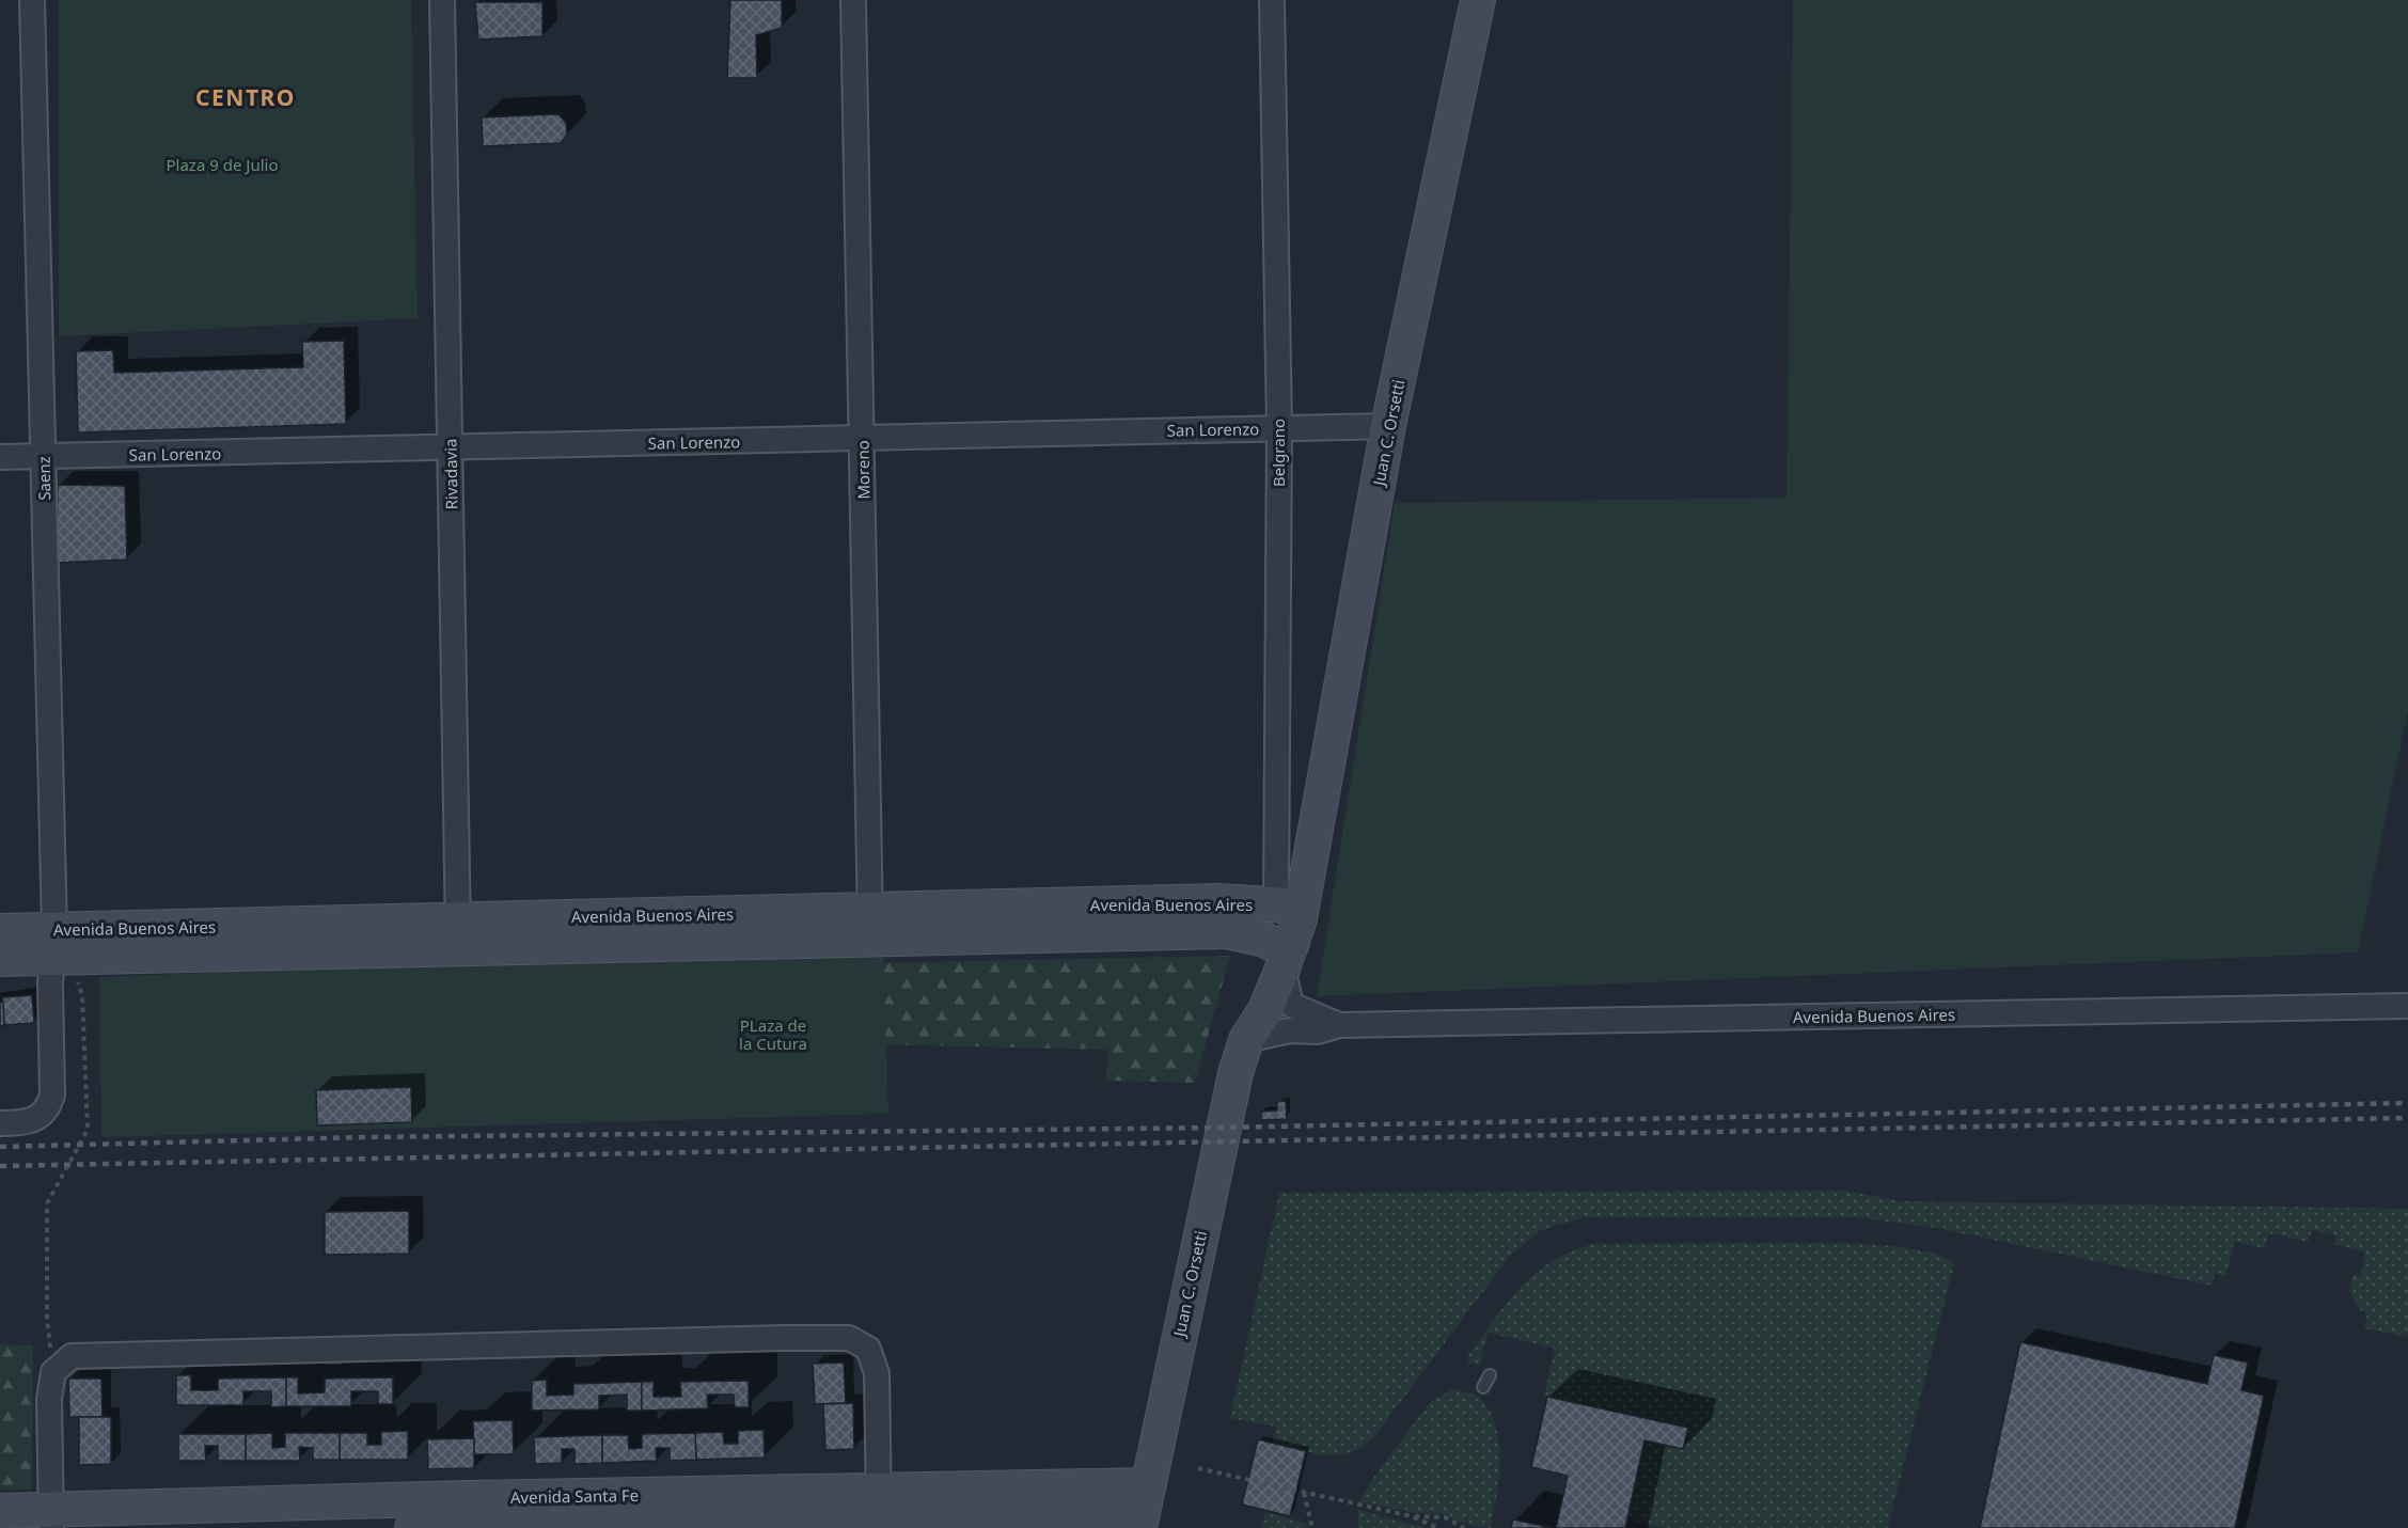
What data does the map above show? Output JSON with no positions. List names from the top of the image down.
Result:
{
  "streets": {
    "main road": ["Juan C. Orsetti", "Avenida Buenos Aires", "Avenida Santa Fe"],
    "street": [
      "San Lorenzo",
      "Belgrano",
      "Moreno",
      "Rivadavia",
      "Saenz"
    ]
  },
  "crossings": [
    ["San Lorenzo", "Juan C. Orsetti"],
    ["San Lorenzo", "Belgrano"],
    ["San Lorenzo", "Moreno"],
    ["San Lorenzo", "Rivadavia"],
    ["San Lorenzo", "Saenz"],
    ["Juan C. Orsetti", "Belgrano"],
    ["Juan C. Orsetti", "Avenida Buenos Aires"],
    ["Juan C. Orsetti", "Avenida Santa Fe"],
    ["Belgrano", "Avenida Buenos Aires"],
    ["Moreno", "Avenida Buenos Aires"],
    ["Rivadavia", "Avenida Buenos Aires"],
    ["Saenz", "Avenida Buenos Aires"]
  ],
  "districts": ["CENTRO"],
  "parks": ["Plaza 9 de Julio", "PLaza de la Cutura"]
}
